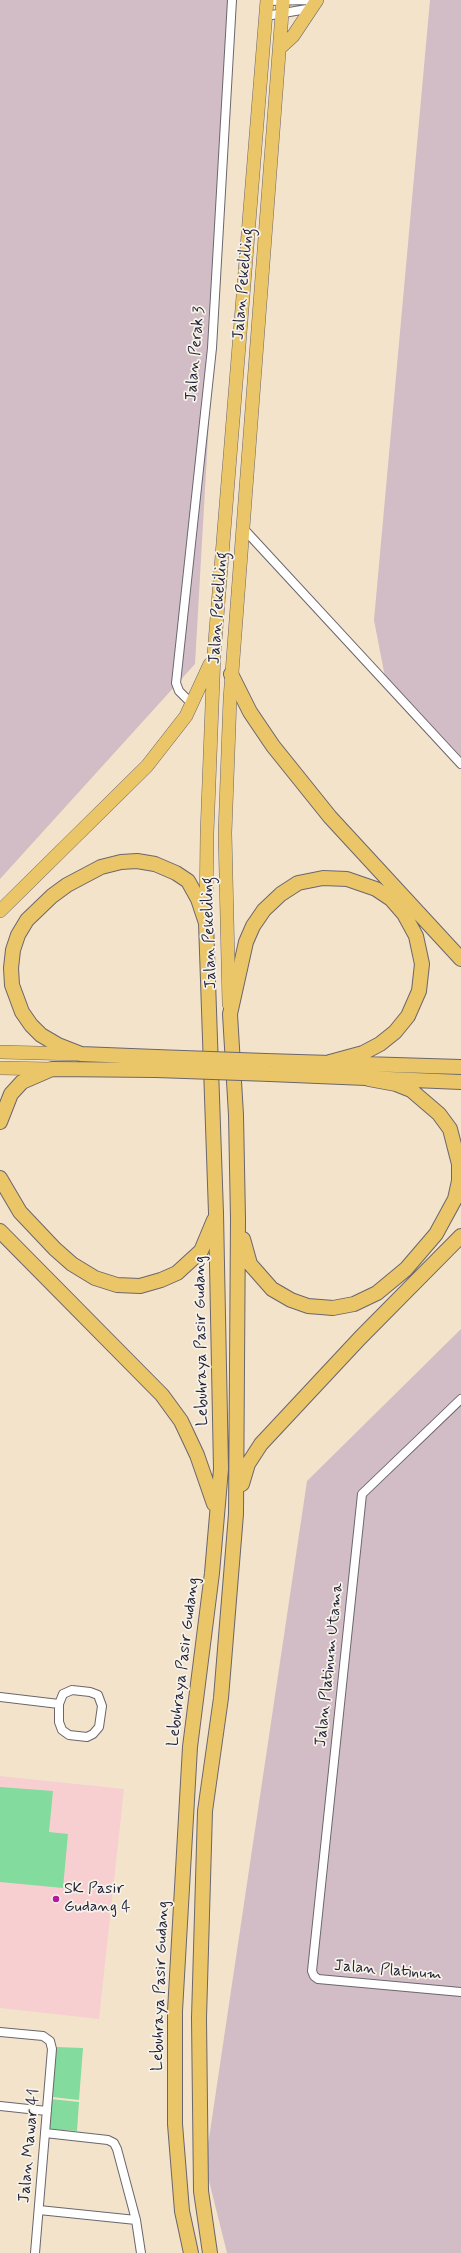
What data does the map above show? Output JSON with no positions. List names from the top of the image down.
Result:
{
  "streets": {
    "highway": ["Jalan Pekeliling", "Lebuhraya Pasir Gudang"],
    "street": [
      "Jalan Perak 3",
      "Jalan Platinum Utama",
      "Jalan Platinum",
      "Jalan Mawar 41"
    ]
  },
  "crossings": [
    ["Jalan Pekeliling", "Lebuhraya Pasir Gudang"],
    ["Jalan Platinum Utama", "Jalan Platinum"]
  ],
  "places": ["SK Pasir Gudang 4"]
}
